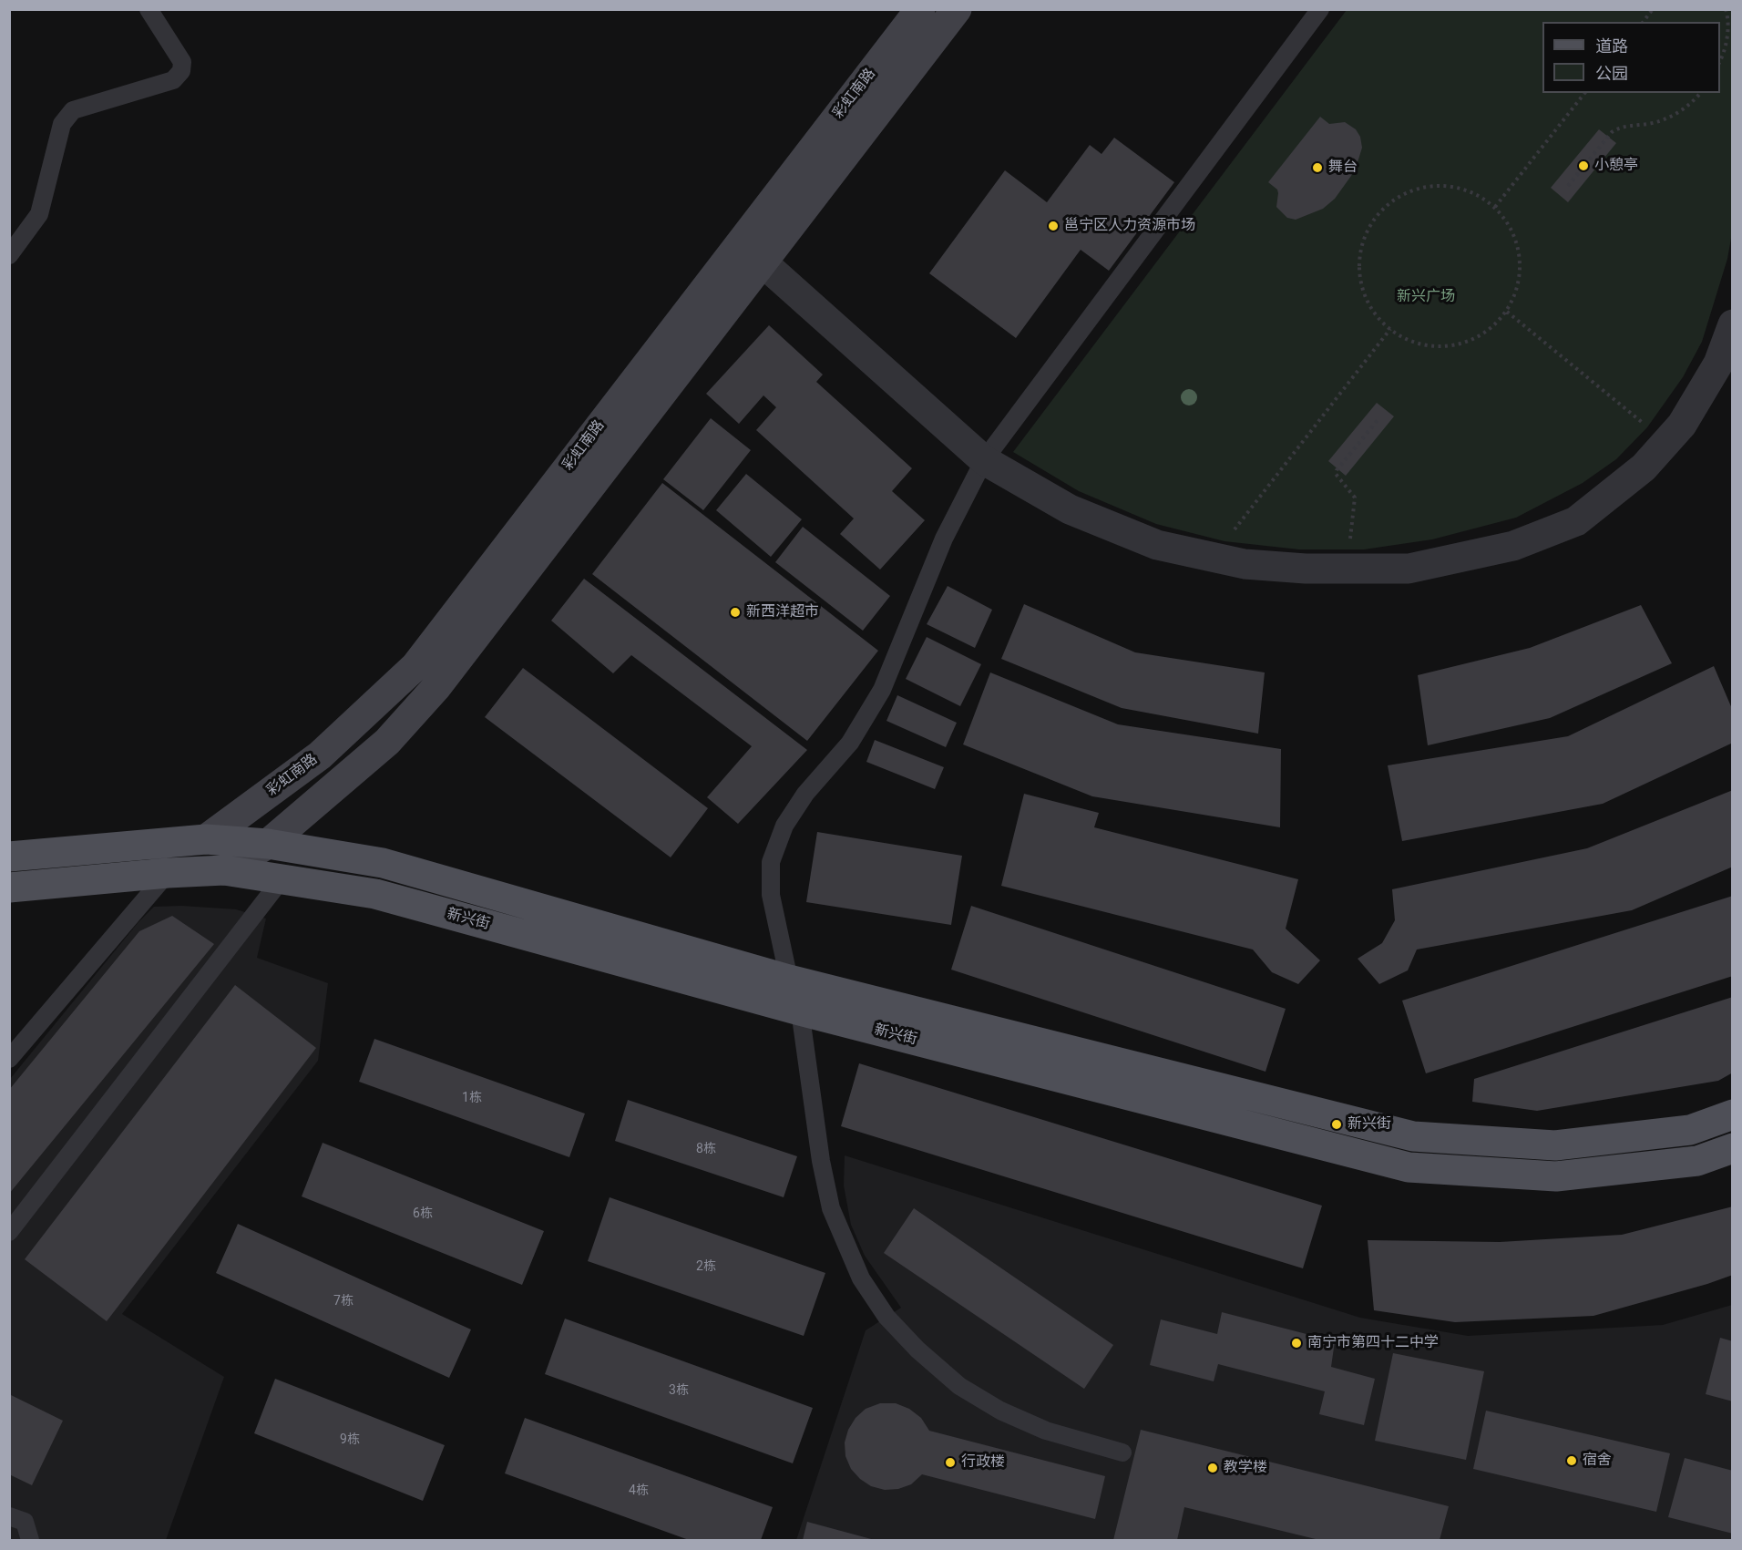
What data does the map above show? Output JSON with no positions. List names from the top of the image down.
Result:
{
  "streets": {
    "main road": ["彩虹南路", "新兴街"]
  },
  "crossings": [
    ["彩虹南路", "新兴街"]
  ],
  "parks": ["新兴广场"],
  "places": [
    "小憩亭",
    "舞台",
    "邕宁区人力资源市场",
    "新西洋超市",
    "新兴街",
    "南宁市第四十二中学",
    "宿舍",
    "行政楼",
    "教学楼"
  ],
  "house_numbers": [
    "1栋",
    "8栋",
    "6栋",
    "2栋",
    "7栋",
    "3栋",
    "9栋",
    "4栋"
  ],
  "legend": ["道路", "公园"]
}
